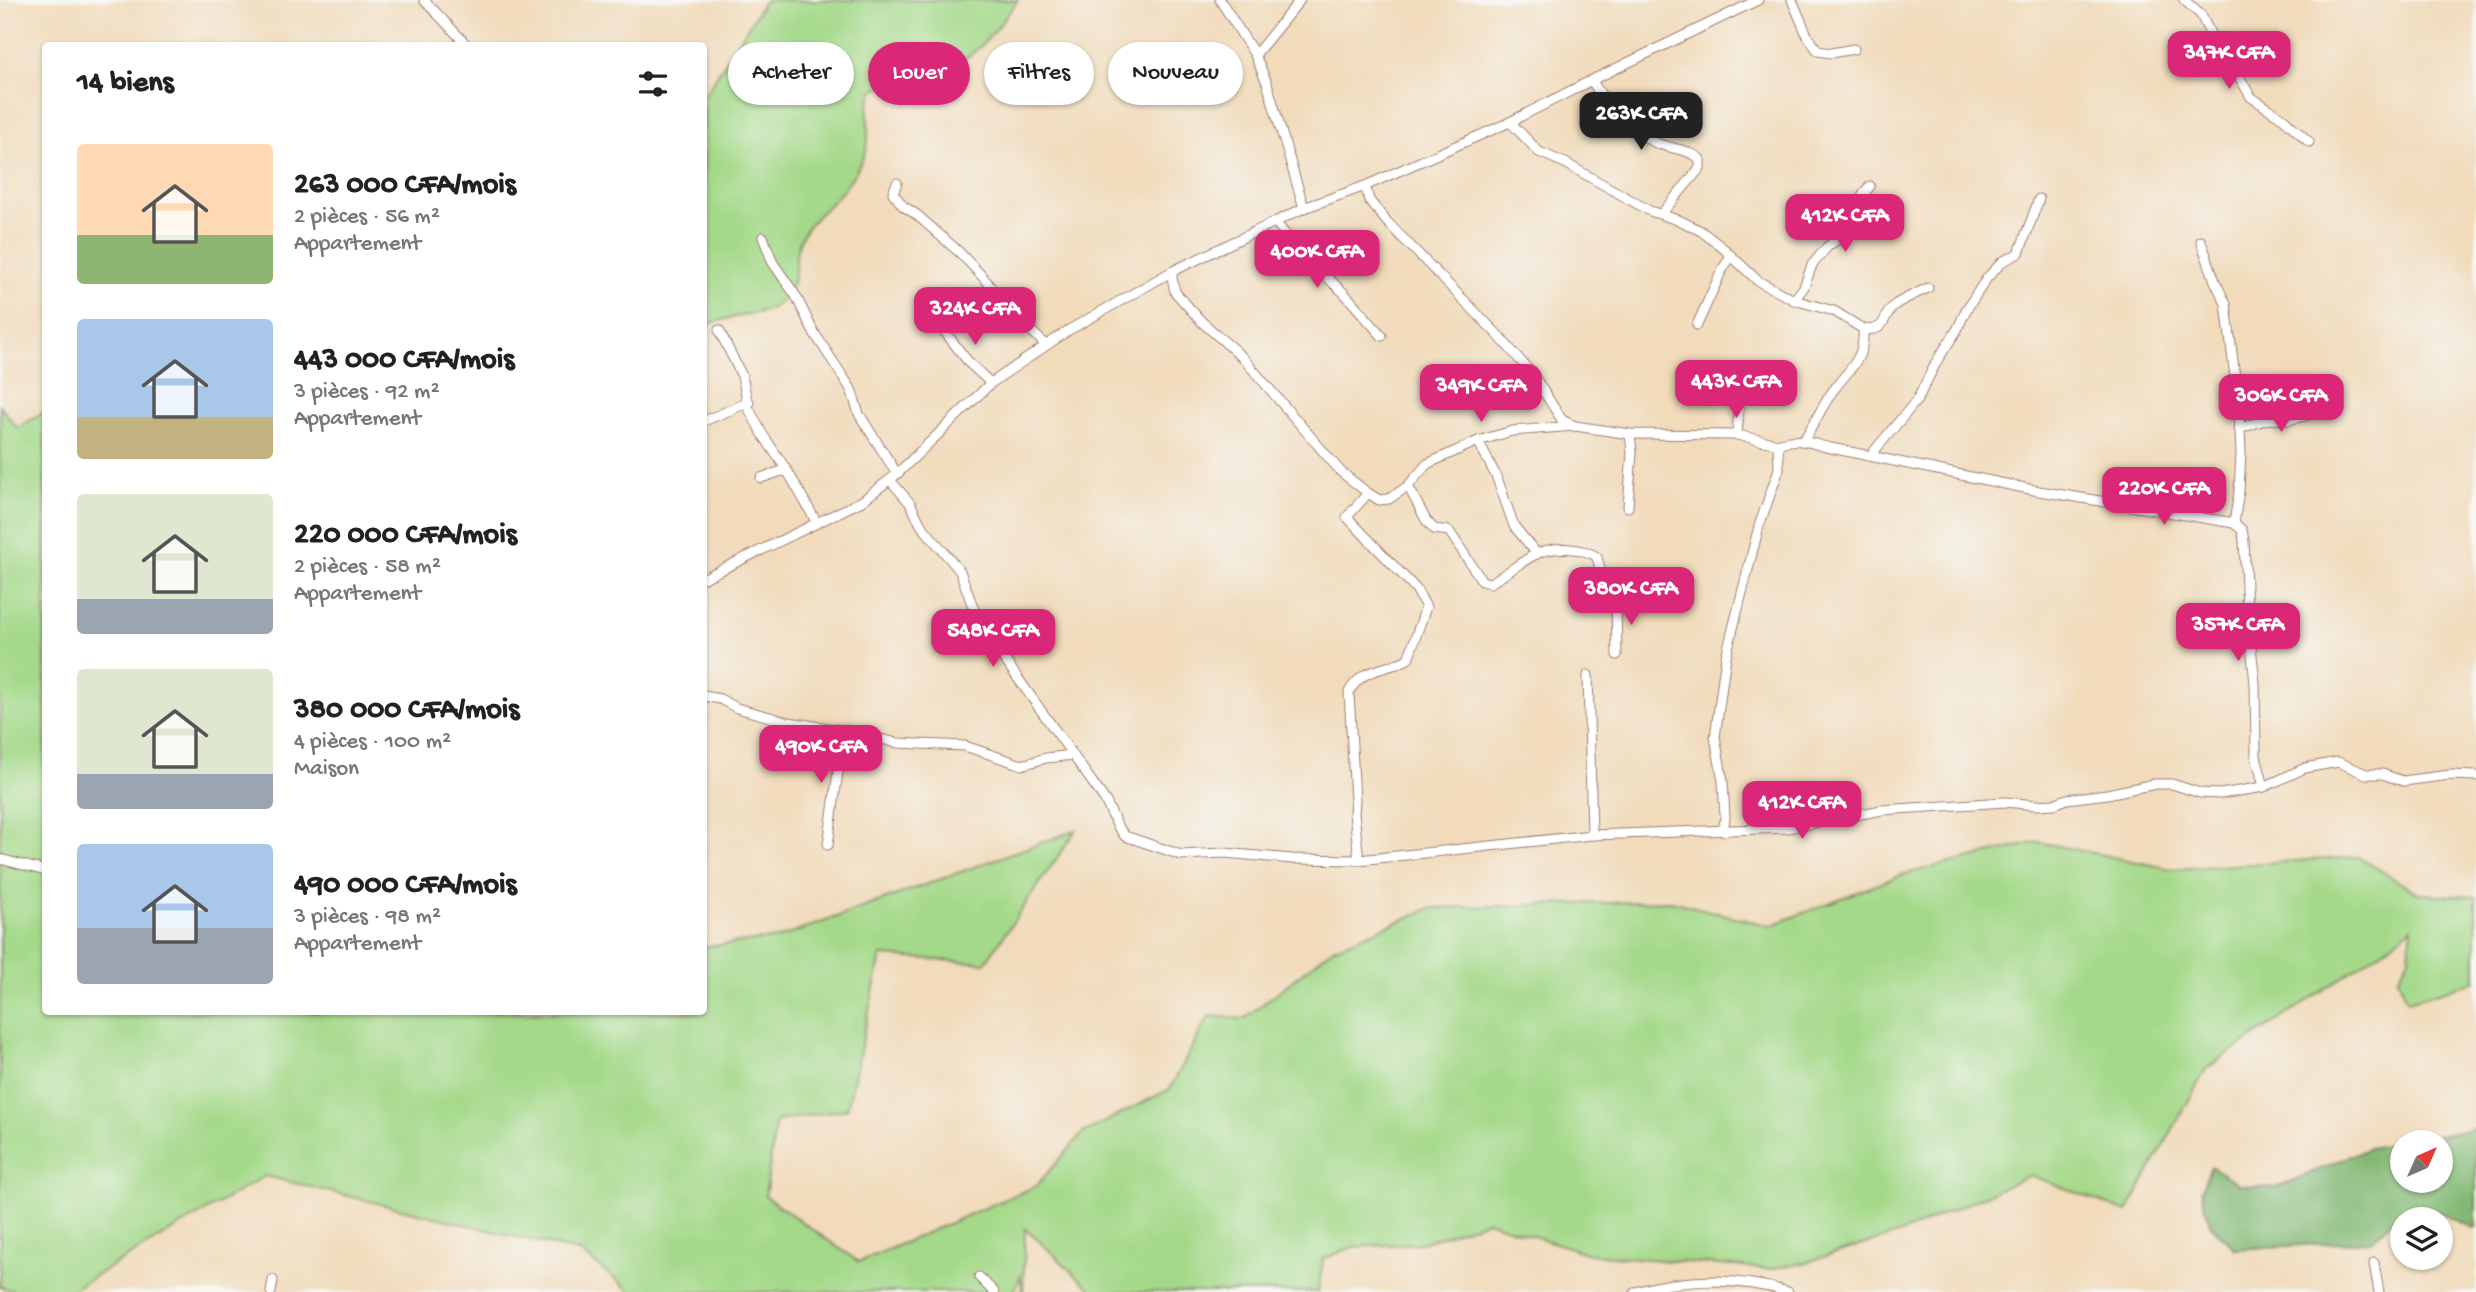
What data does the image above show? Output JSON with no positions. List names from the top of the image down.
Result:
{
  "north": "top right",
  "page": {
    "price": [
      "347K CFA",
      "263K CFA",
      "412K CFA",
      "400K CFA",
      "324K CFA",
      "443K CFA",
      "349K CFA",
      "306K CFA",
      "220K CFA",
      "380K CFA",
      "357K CFA",
      "548K CFA",
      "490K CFA",
      "412K CFA"
    ],
    "chip": [
      "Acheter",
      "Louer",
      "Filtres",
      "Nouveau"
    ],
    "heading": "14 biens",
    "list": [
      {
        "name": "263 000 CFA/mois",
        "note": "2 pièces · 56 m² · Appartement"
      },
      {
        "name": "443 000 CFA/mois",
        "note": "3 pièces · 92 m² · Appartement"
      },
      {
        "name": "220 000 CFA/mois",
        "note": "2 pièces · 58 m² · Appartement"
      },
      {
        "name": "380 000 CFA/mois",
        "note": "4 pièces · 100 m² · Maison"
      },
      {
        "name": "490 000 CFA/mois",
        "note": "3 pièces · 98 m² · Appartement"
      }
    ]
  }
}
